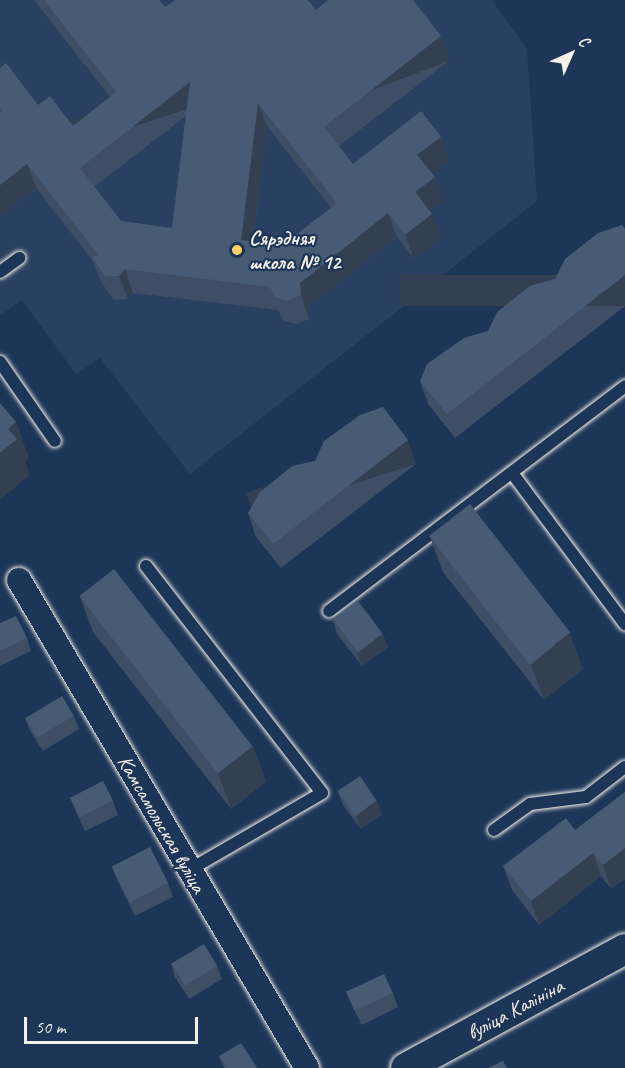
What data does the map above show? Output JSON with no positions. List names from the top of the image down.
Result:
{
  "streets": {
    "street": ["Камсамольская вуліца", "вуліца Калініна"]
  },
  "places": ["Сярэдняя школа № 12"],
  "scale_bar": "50 m",
  "north": "top right"
}
